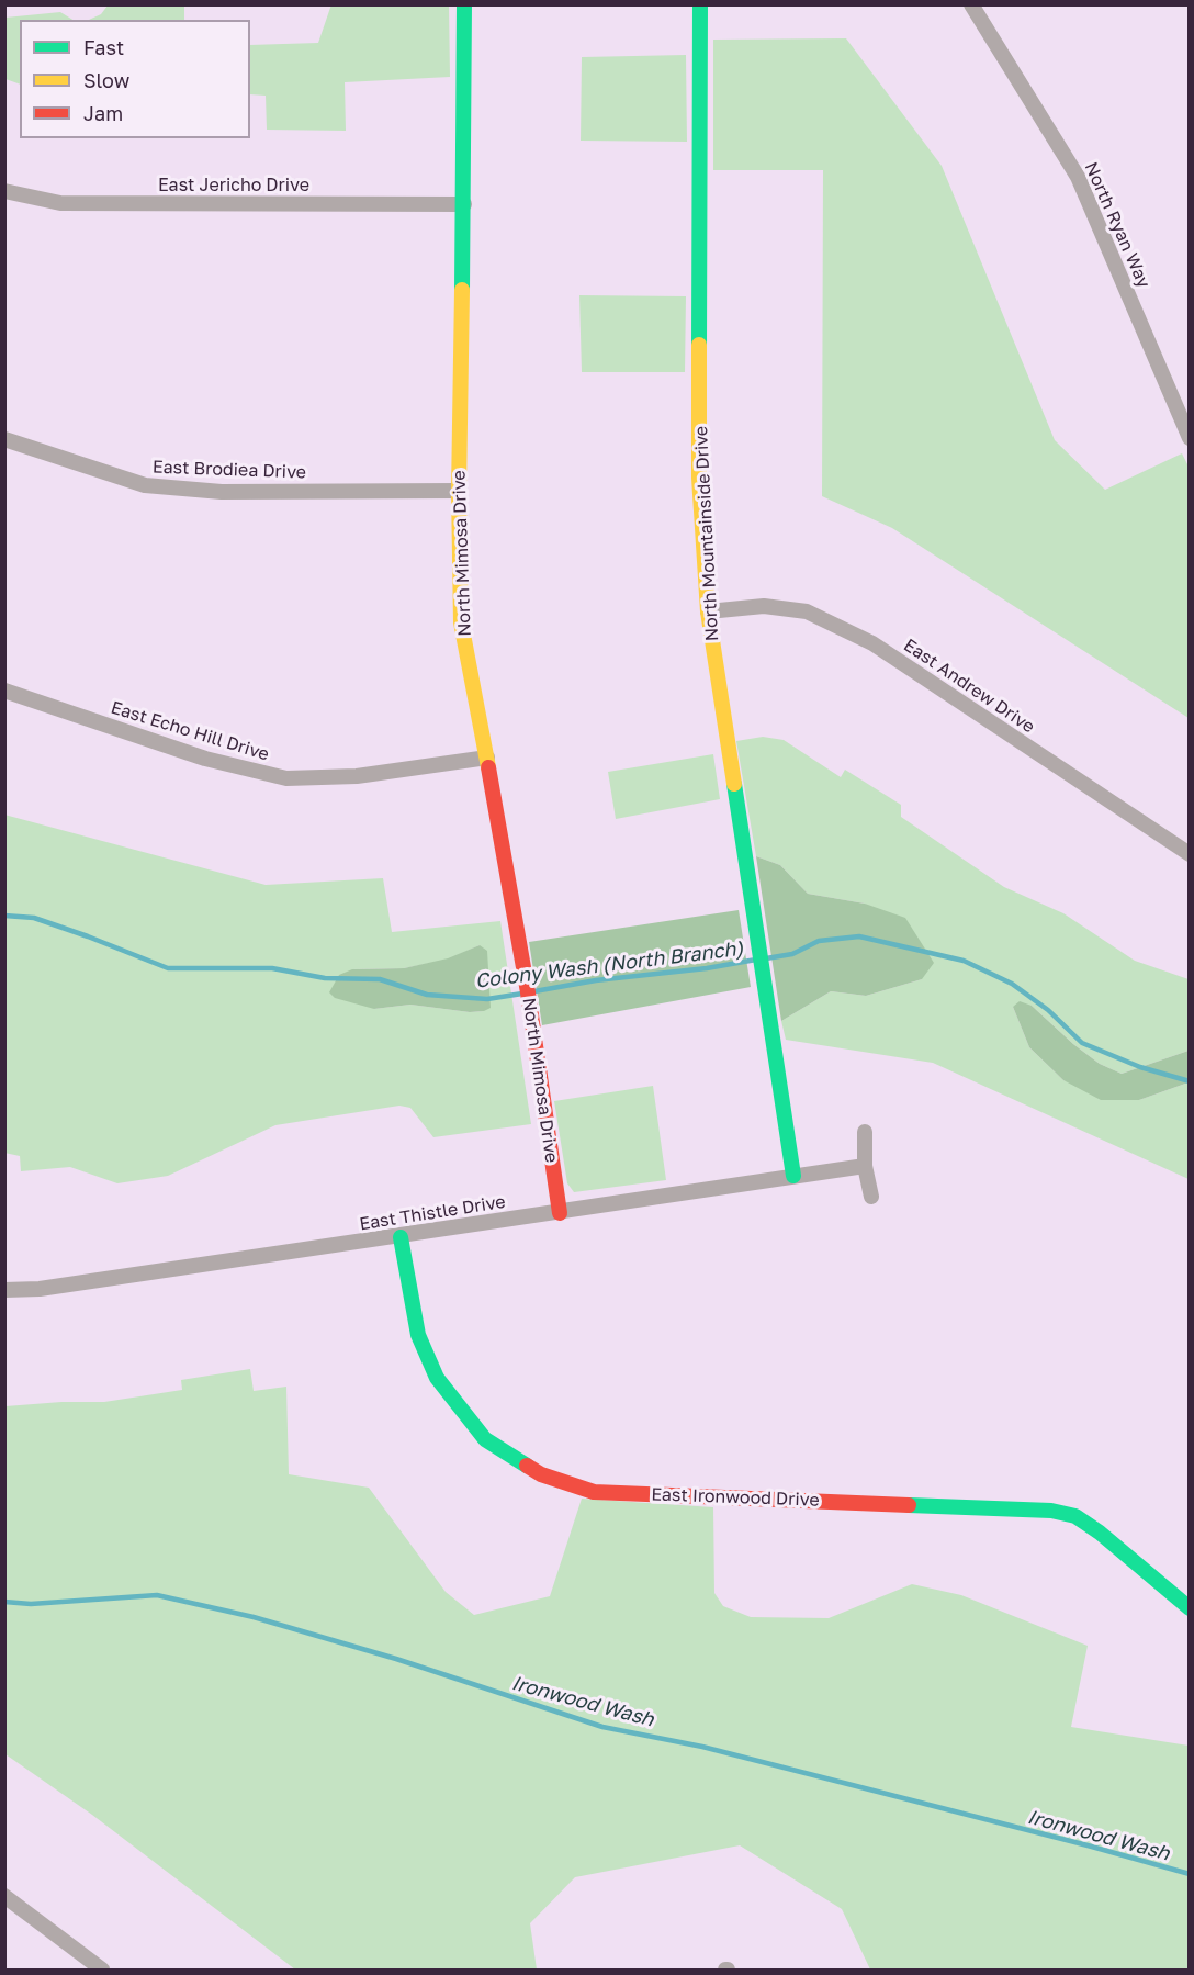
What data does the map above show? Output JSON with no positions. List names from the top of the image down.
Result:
{
  "streets": {
    "street": [
      "East Jericho Drive",
      "North Ryan Way",
      "East Brodiea Drive",
      "North Mountainside Drive",
      "North Mimosa Drive",
      "East Andrew Drive",
      "East Echo Hill Drive",
      "East Thistle Drive",
      "East Ironwood Drive"
    ]
  },
  "crossings": [
    ["East Jericho Drive", "North Mimosa Drive"],
    ["East Brodiea Drive", "North Mimosa Drive"],
    ["North Mountainside Drive", "East Andrew Drive"],
    ["North Mountainside Drive", "East Thistle Drive"],
    ["North Mimosa Drive", "East Echo Hill Drive"],
    ["North Mimosa Drive", "East Thistle Drive"],
    ["East Thistle Drive", "East Ironwood Drive"]
  ],
  "water": ["Colony Wash (North Branch)", "Ironwood Wash"],
  "legend": ["Fast", "Slow", "Jam"]
}
